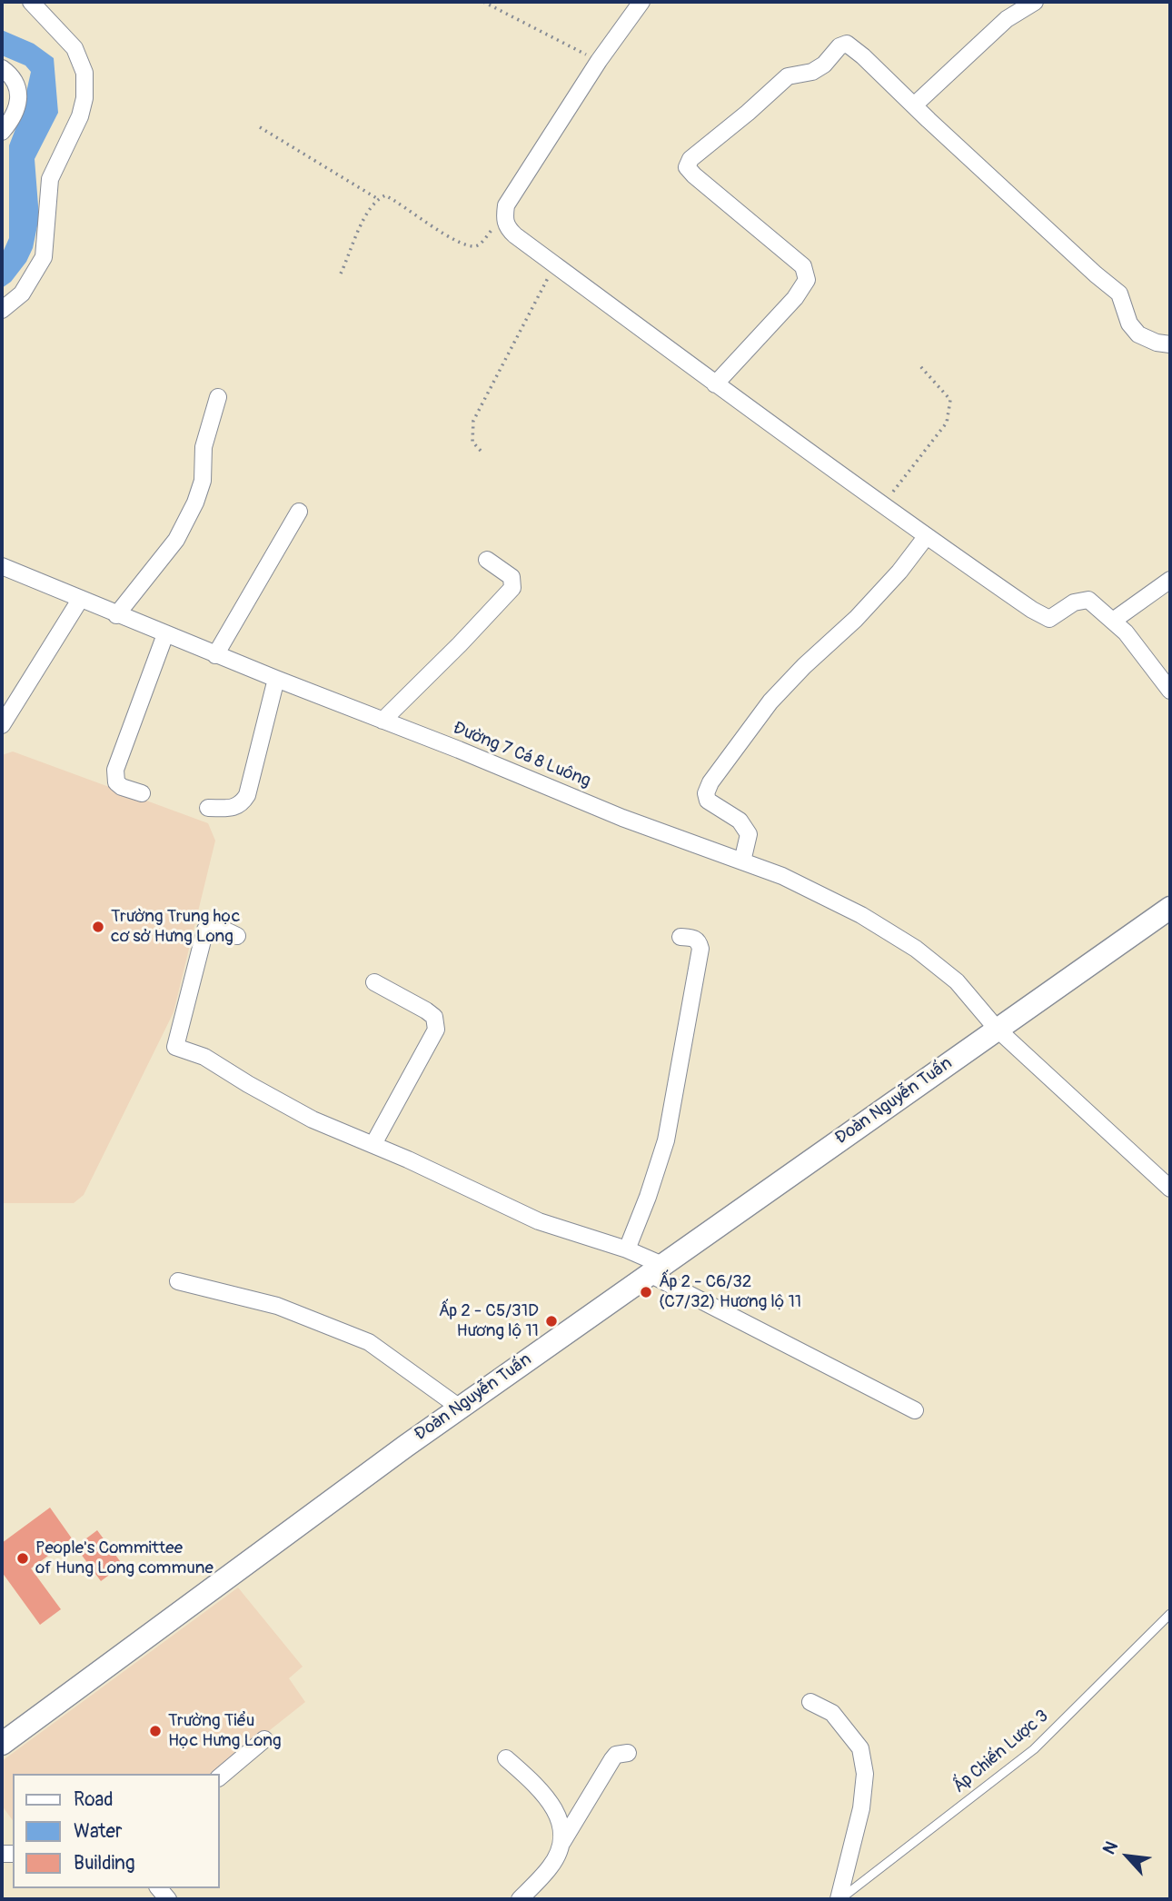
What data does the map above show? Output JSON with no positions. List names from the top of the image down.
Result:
{
  "streets": {
    "main road": ["Đoàn Nguyễn Tuấn"],
    "street": ["Đường 7 Cá 8 Luông"],
    "lane": ["Ấp Chiến Lược 3"]
  },
  "crossings": [
    ["Đường 7 Cá 8 Luông", "Đoàn Nguyễn Tuấn"]
  ],
  "places": [
    "Trường Trung học cơ sở Hưng Long",
    "Ấp 2 - C6/32 (C7/32) Hương lộ 11",
    "Ấp 2 - C5/31D Hương lộ 11",
    "People's Committee of Hung Long commune",
    "Trường Tiểu Học Hưng Long"
  ],
  "legend": ["Road", "Water", "Building"],
  "north": "top left"
}
